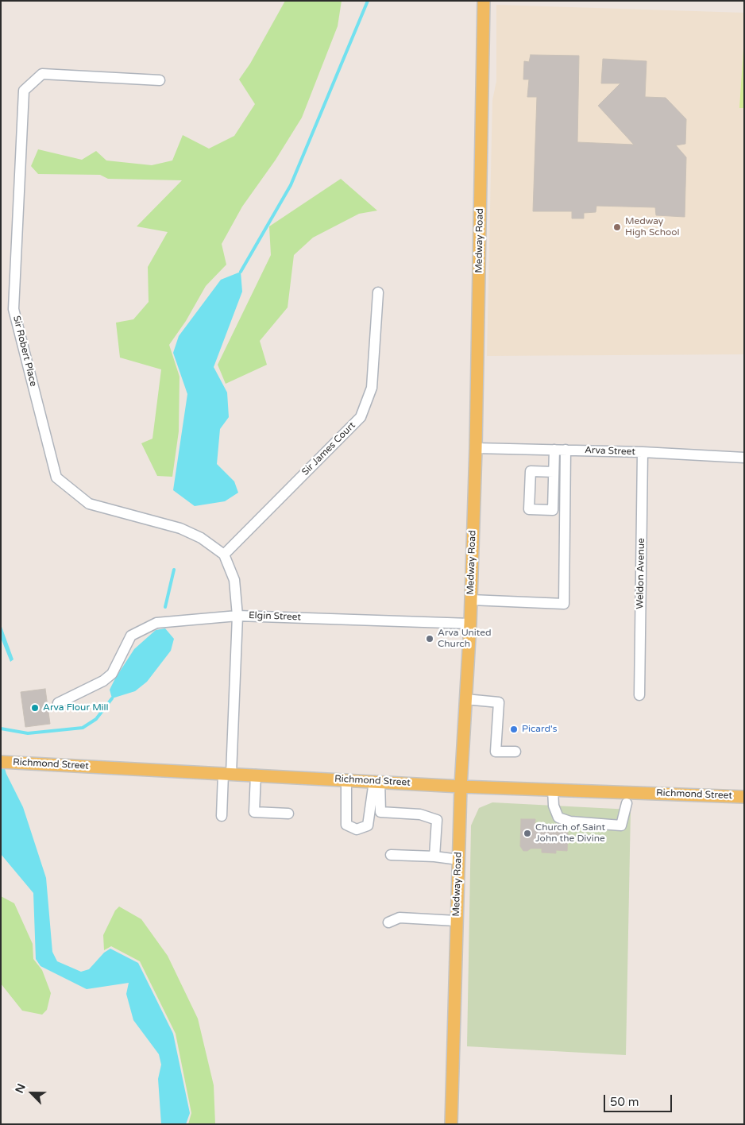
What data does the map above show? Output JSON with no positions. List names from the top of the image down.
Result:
{
  "streets": {
    "main road": ["Medway Road", "Richmond Street"],
    "street": [
      "Sir Robert Place",
      "Sir James Court",
      "Arva Street",
      "Weldon Avenue",
      "Elgin Street"
    ]
  },
  "crossings": [
    ["Medway Road", "Arva Street"],
    ["Medway Road", "Elgin Street"],
    ["Medway Road", "Richmond Street"],
    ["Sir Robert Place", "Sir James Court"],
    ["Arva Street", "Weldon Avenue"],
    ["Elgin Street", "Richmond Street"]
  ],
  "places": [
    "Medway High School",
    "Arva United Church",
    "Arva Flour Mill",
    "Picard's",
    "Church of Saint John the Divine"
  ],
  "scale_bar": "50 m",
  "north": "top left"
}
